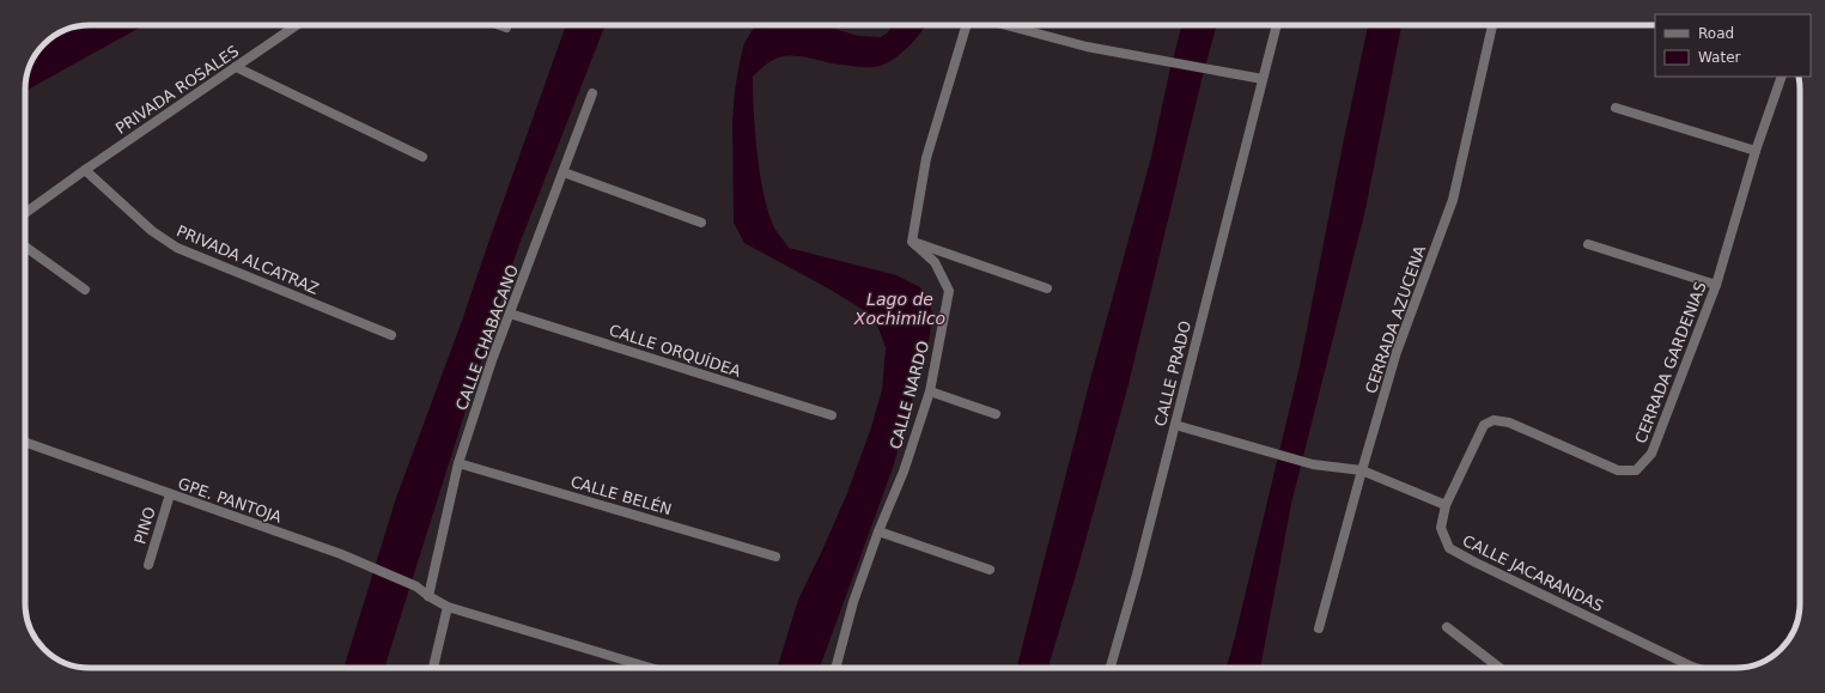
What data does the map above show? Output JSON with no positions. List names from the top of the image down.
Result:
{
  "streets": {
    "street": [
      "PRIVADA ROSALES",
      "PRIVADA ALCATRAZ",
      "CERRADA AZUCENA",
      "CALLE CHABACANO",
      "CALLE ORQUÍDEA",
      "CERRADA GARDENIAS",
      "CALLE PRADO",
      "CALLE NARDO",
      "CALLE BELÉN",
      "GPE. PANTOJA",
      "PINO",
      "CALLE JACARANDAS"
    ]
  },
  "crossings": [
    ["PRIVADA ROSALES", "PRIVADA ALCATRAZ"],
    ["CALLE CHABACANO", "CALLE ORQUÍDEA"],
    ["CALLE CHABACANO", "CALLE BELÉN"],
    ["CALLE CHABACANO", "GPE. PANTOJA"],
    ["CERRADA GARDENIAS", "CALLE JACARANDAS"],
    ["GPE. PANTOJA", "PINO"]
  ],
  "water": ["Lago de Xochimilco"],
  "legend": ["Road", "Water"]
}
